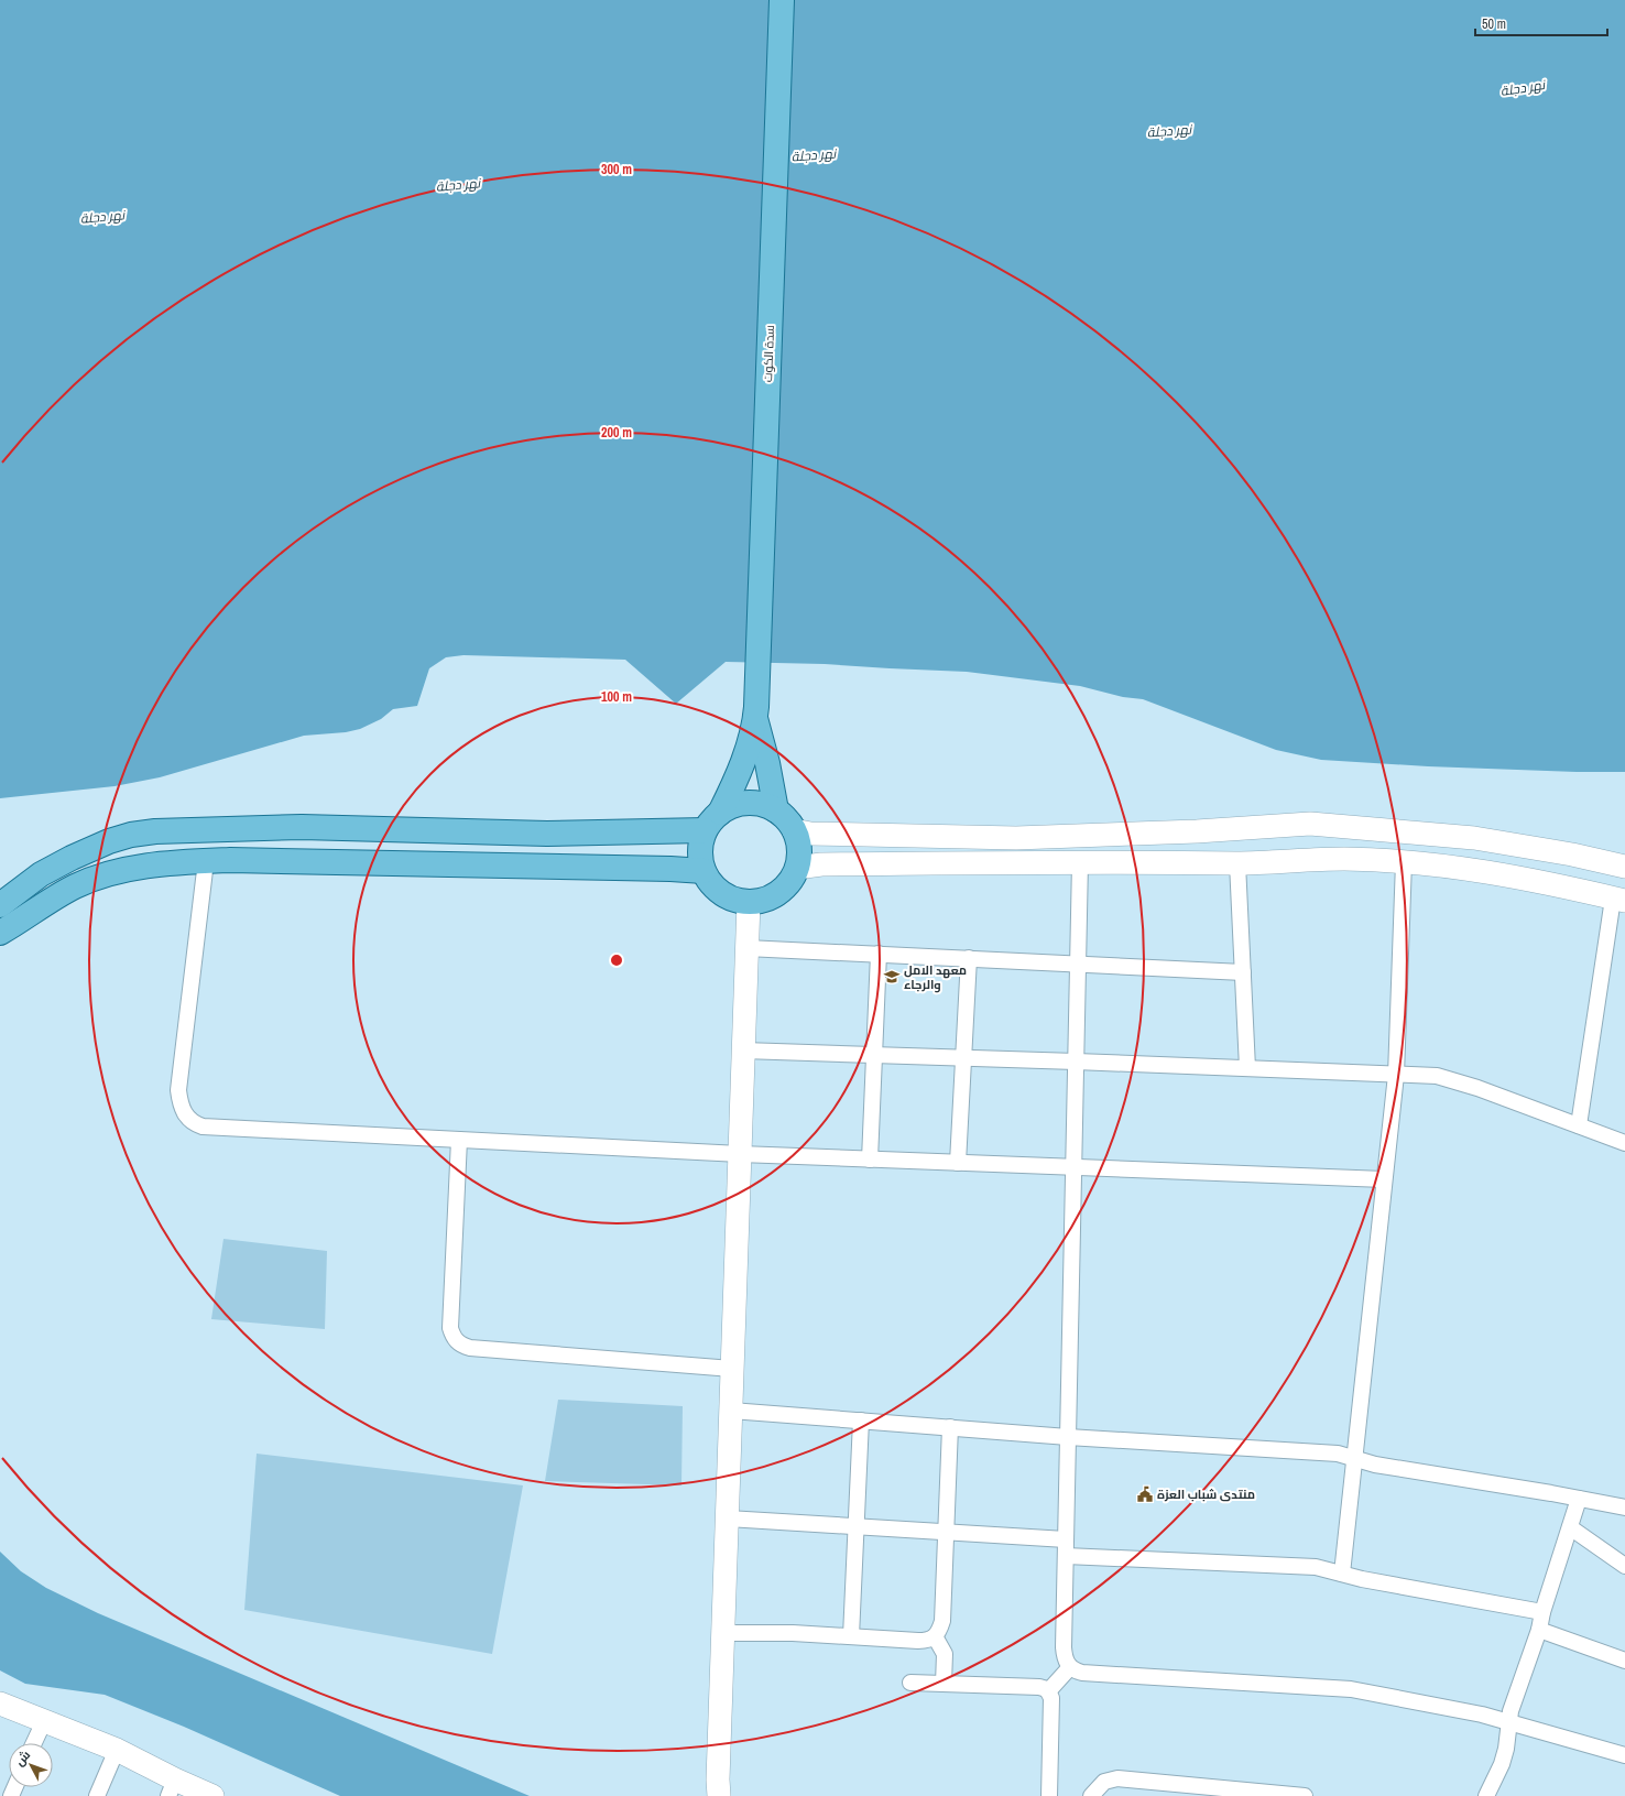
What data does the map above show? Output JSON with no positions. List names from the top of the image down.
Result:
{
  "streets": {
    "main road": ["سدة الكوت"]
  },
  "water": ["نهر دجلة"],
  "places": {
    "school or university": ["معهد الامل والرجاء"],
    "public building": ["منتدى شباب العزة"]
  },
  "scale_bar": "50 m",
  "north": "top left",
  "rings": ["300 m", "200 m", "100 m"]
}
